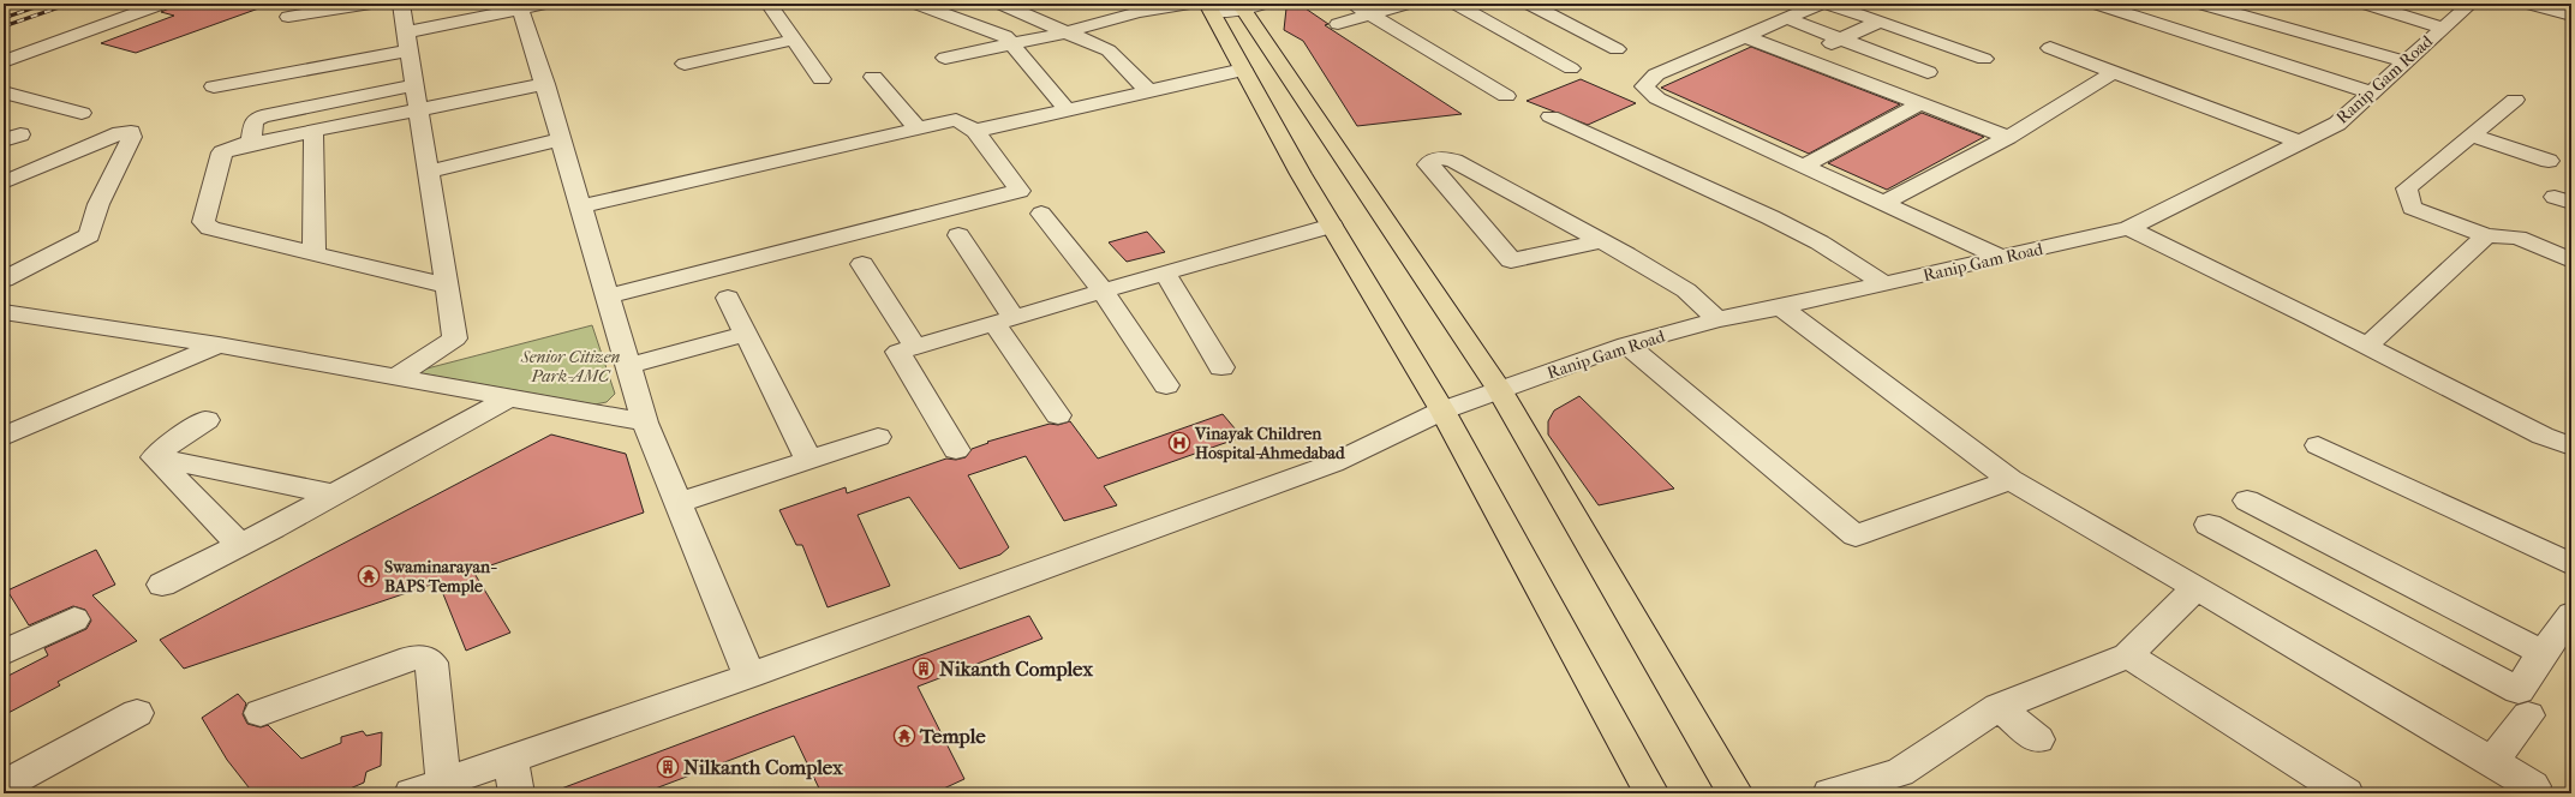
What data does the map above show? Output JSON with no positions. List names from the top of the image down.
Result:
{
  "streets": {
    "street": ["Ranip Gam Road"]
  },
  "parks": ["Senior Citizen Park-AMC"],
  "places": {
    "hospital": ["Vinayak Children Hospital-Ahmedabad"],
    "temple": ["Swaminarayan- BAPS Temple", "Temple"],
    "building": ["Nikanth Complex", "Nilkanth Complex"]
  }
}
